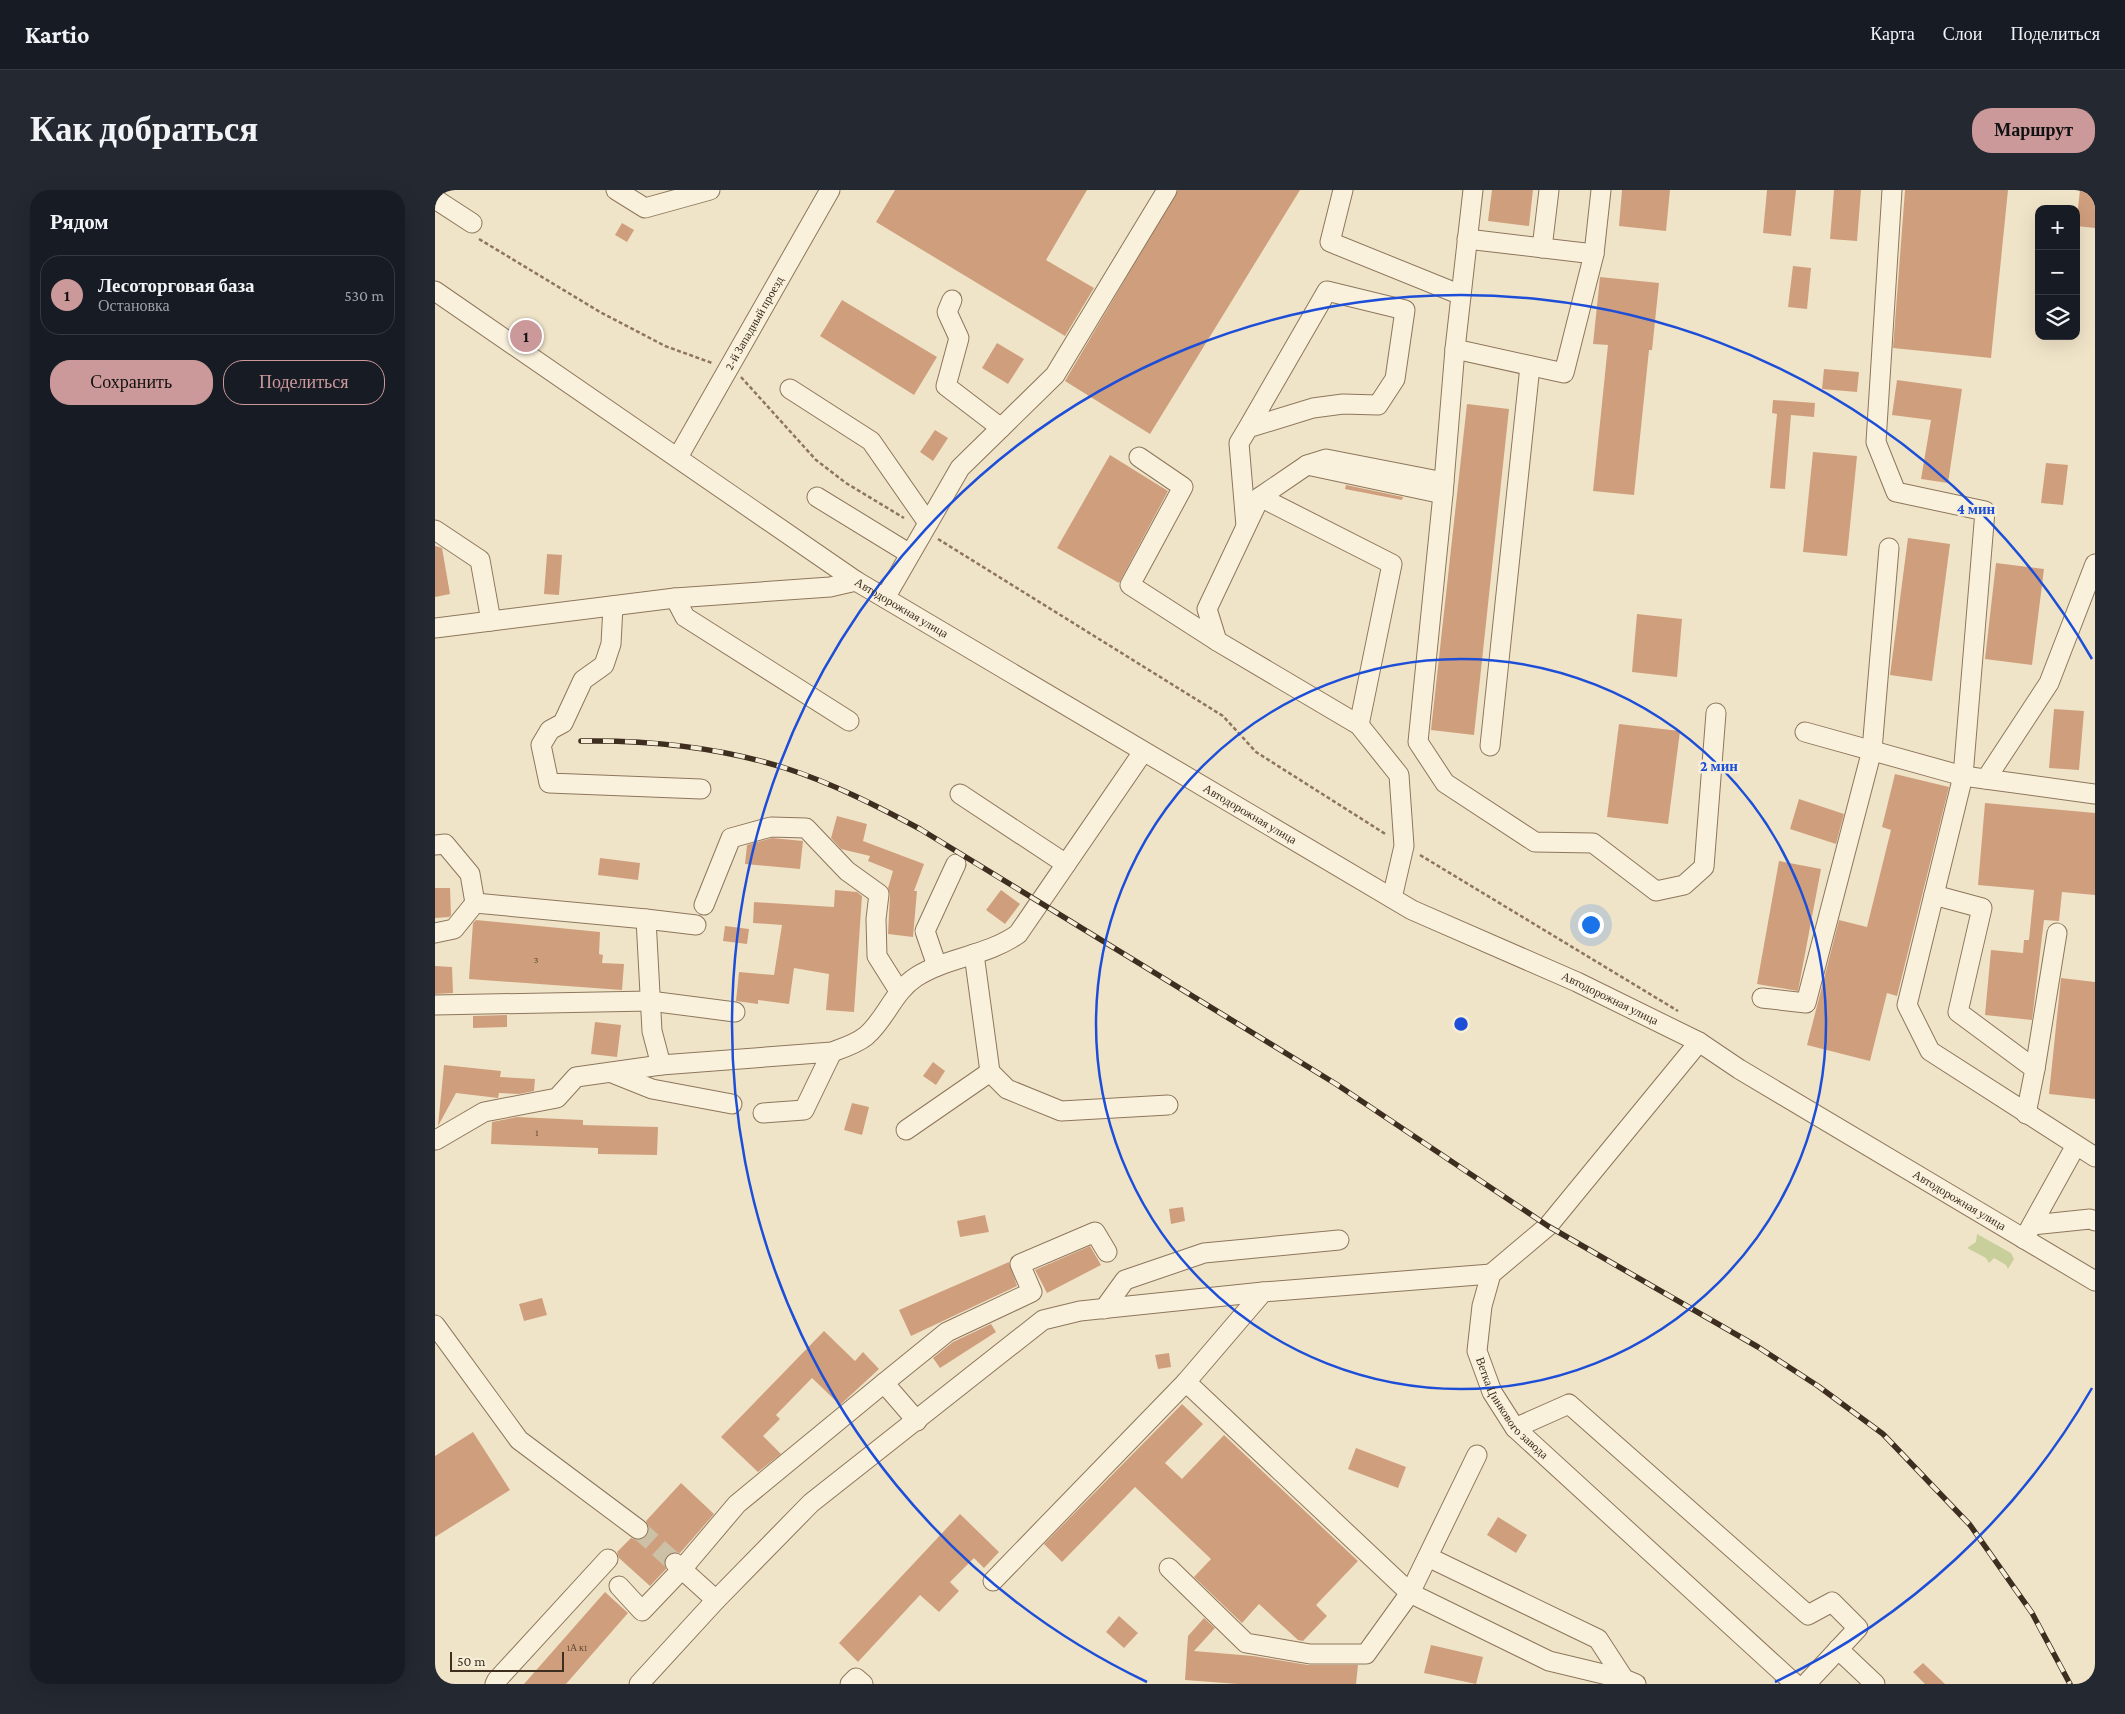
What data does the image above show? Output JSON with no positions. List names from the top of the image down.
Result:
{
  "streets": {
    "street": ["2-й Западный проезд", "Автодорожная улица", "Ветка Цинкового завода"]
  },
  "crossings": [
    ["2-й Западный проезд", "Автодорожная улица"]
  ],
  "house_numbers": ["3", "1", "1А к1"],
  "scale_bar": "50 m",
  "page": {
    "header": "Kartio",
    "nav": ["Карта", "Слои", "Поделиться"],
    "buttons": [
      "Маршрут",
      ["Сохранить", "Поделиться"]
    ],
    "title": "Как добраться",
    "heading": "Рядом",
    "map_buttons": ["+", "−"],
    "list": [
      {
        "mark": "1",
        "name": "Лесоторговая база",
        "note": "Остановка",
        "value": "530 m"
      }
    ],
    "pins": "1",
    "scale": "50 m"
  },
  "rings": ["4 мин", "2 мин"]
}
